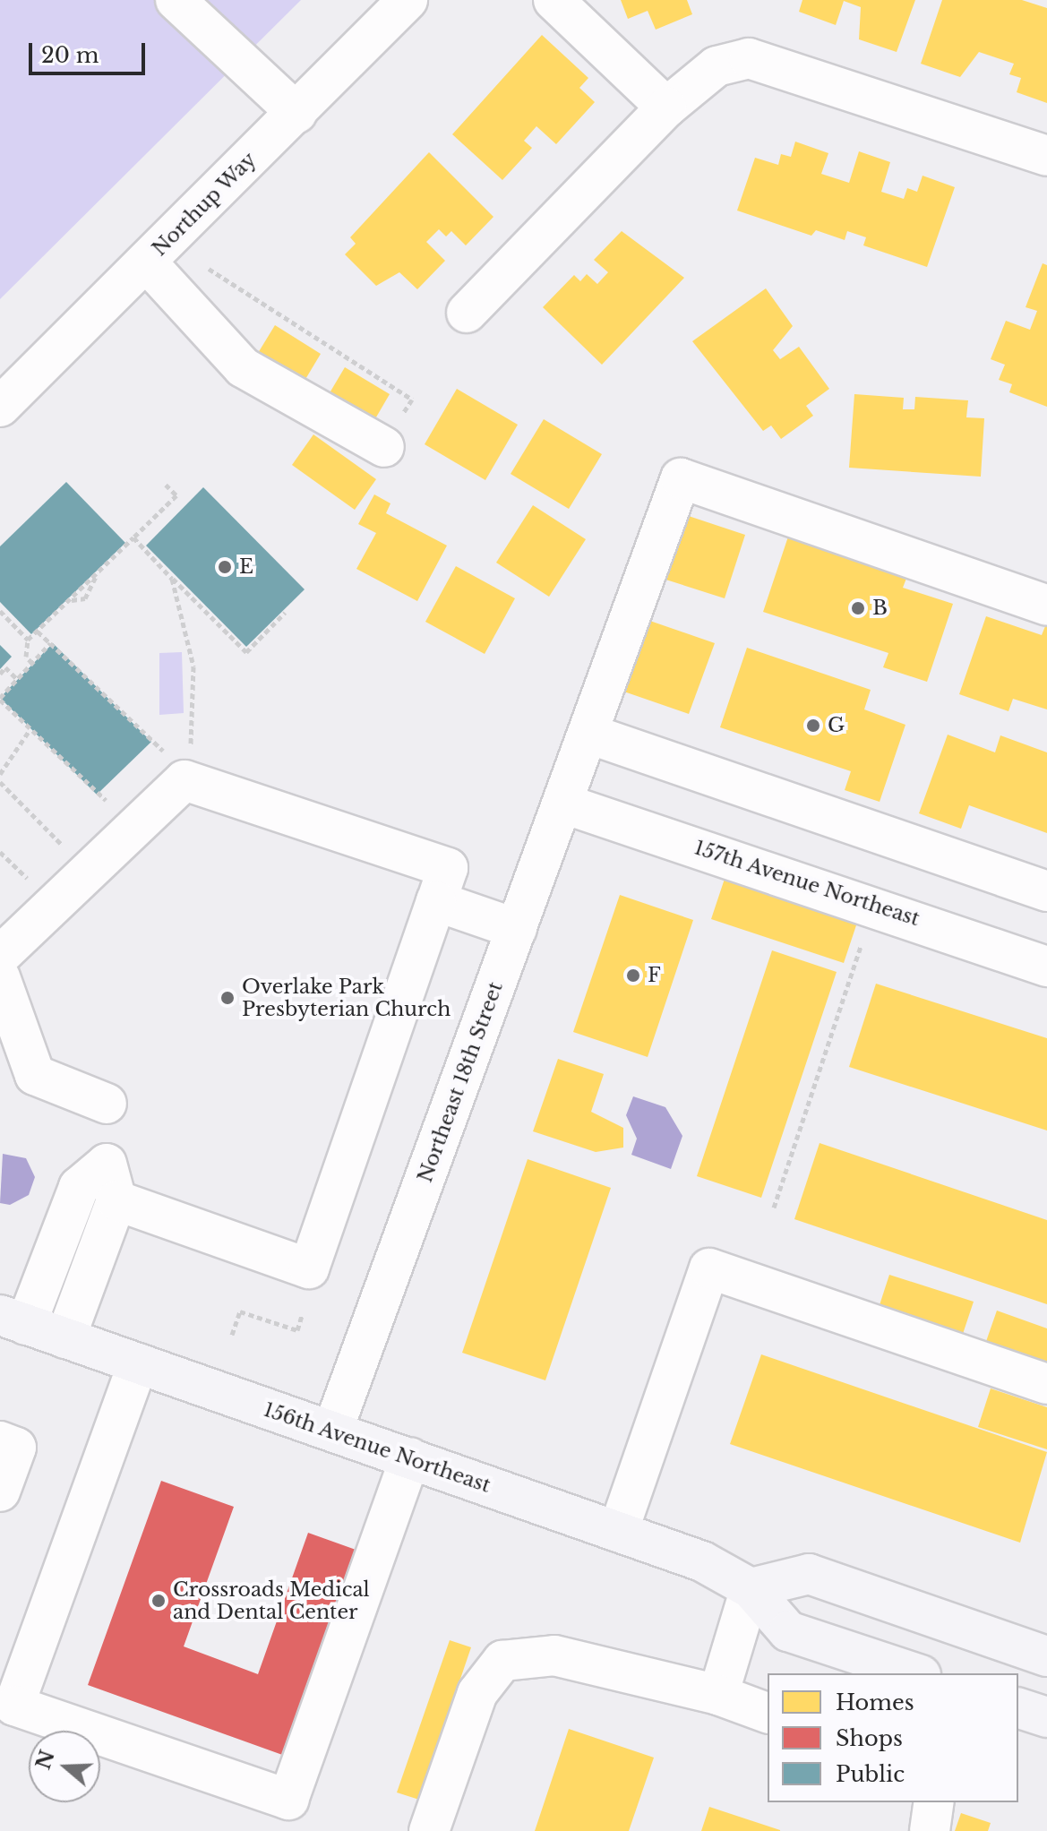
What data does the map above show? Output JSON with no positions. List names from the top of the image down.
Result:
{
  "streets": {
    "main road": ["156th Avenue Northeast"],
    "street": ["Northup Way", "157th Avenue Northeast", "Northeast 18th Street"]
  },
  "crossings": [
    ["157th Avenue Northeast", "Northeast 18th Street"],
    ["Northeast 18th Street", "156th Avenue Northeast"]
  ],
  "places": [
    "E",
    "B",
    "G",
    "F",
    "Overlake Park Presbyterian Church",
    "Crossroads Medical and Dental Center"
  ],
  "legend": ["Homes", "Shops", "Public"],
  "scale_bar": "20 m",
  "north": "left"
}
